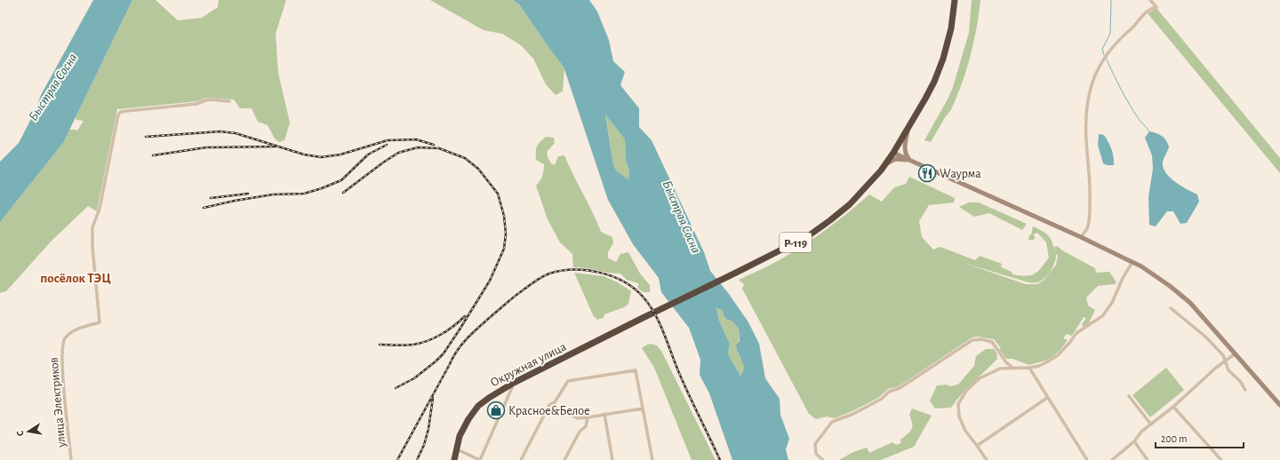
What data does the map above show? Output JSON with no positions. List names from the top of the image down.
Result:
{
  "streets": {
    "highway": ["Р-119", "Окружная улица"],
    "street": ["улица Электриков"]
  },
  "crossings": [
    ["Р-119", "Окружная улица"]
  ],
  "districts": ["посёлок ТЭЦ"],
  "water": ["Быстрая Сосна"],
  "places": {
    "restaurant": ["Wаурма"],
    "shop": ["Красное&Белое"]
  },
  "scale_bar": "200 m",
  "north": "left"
}
